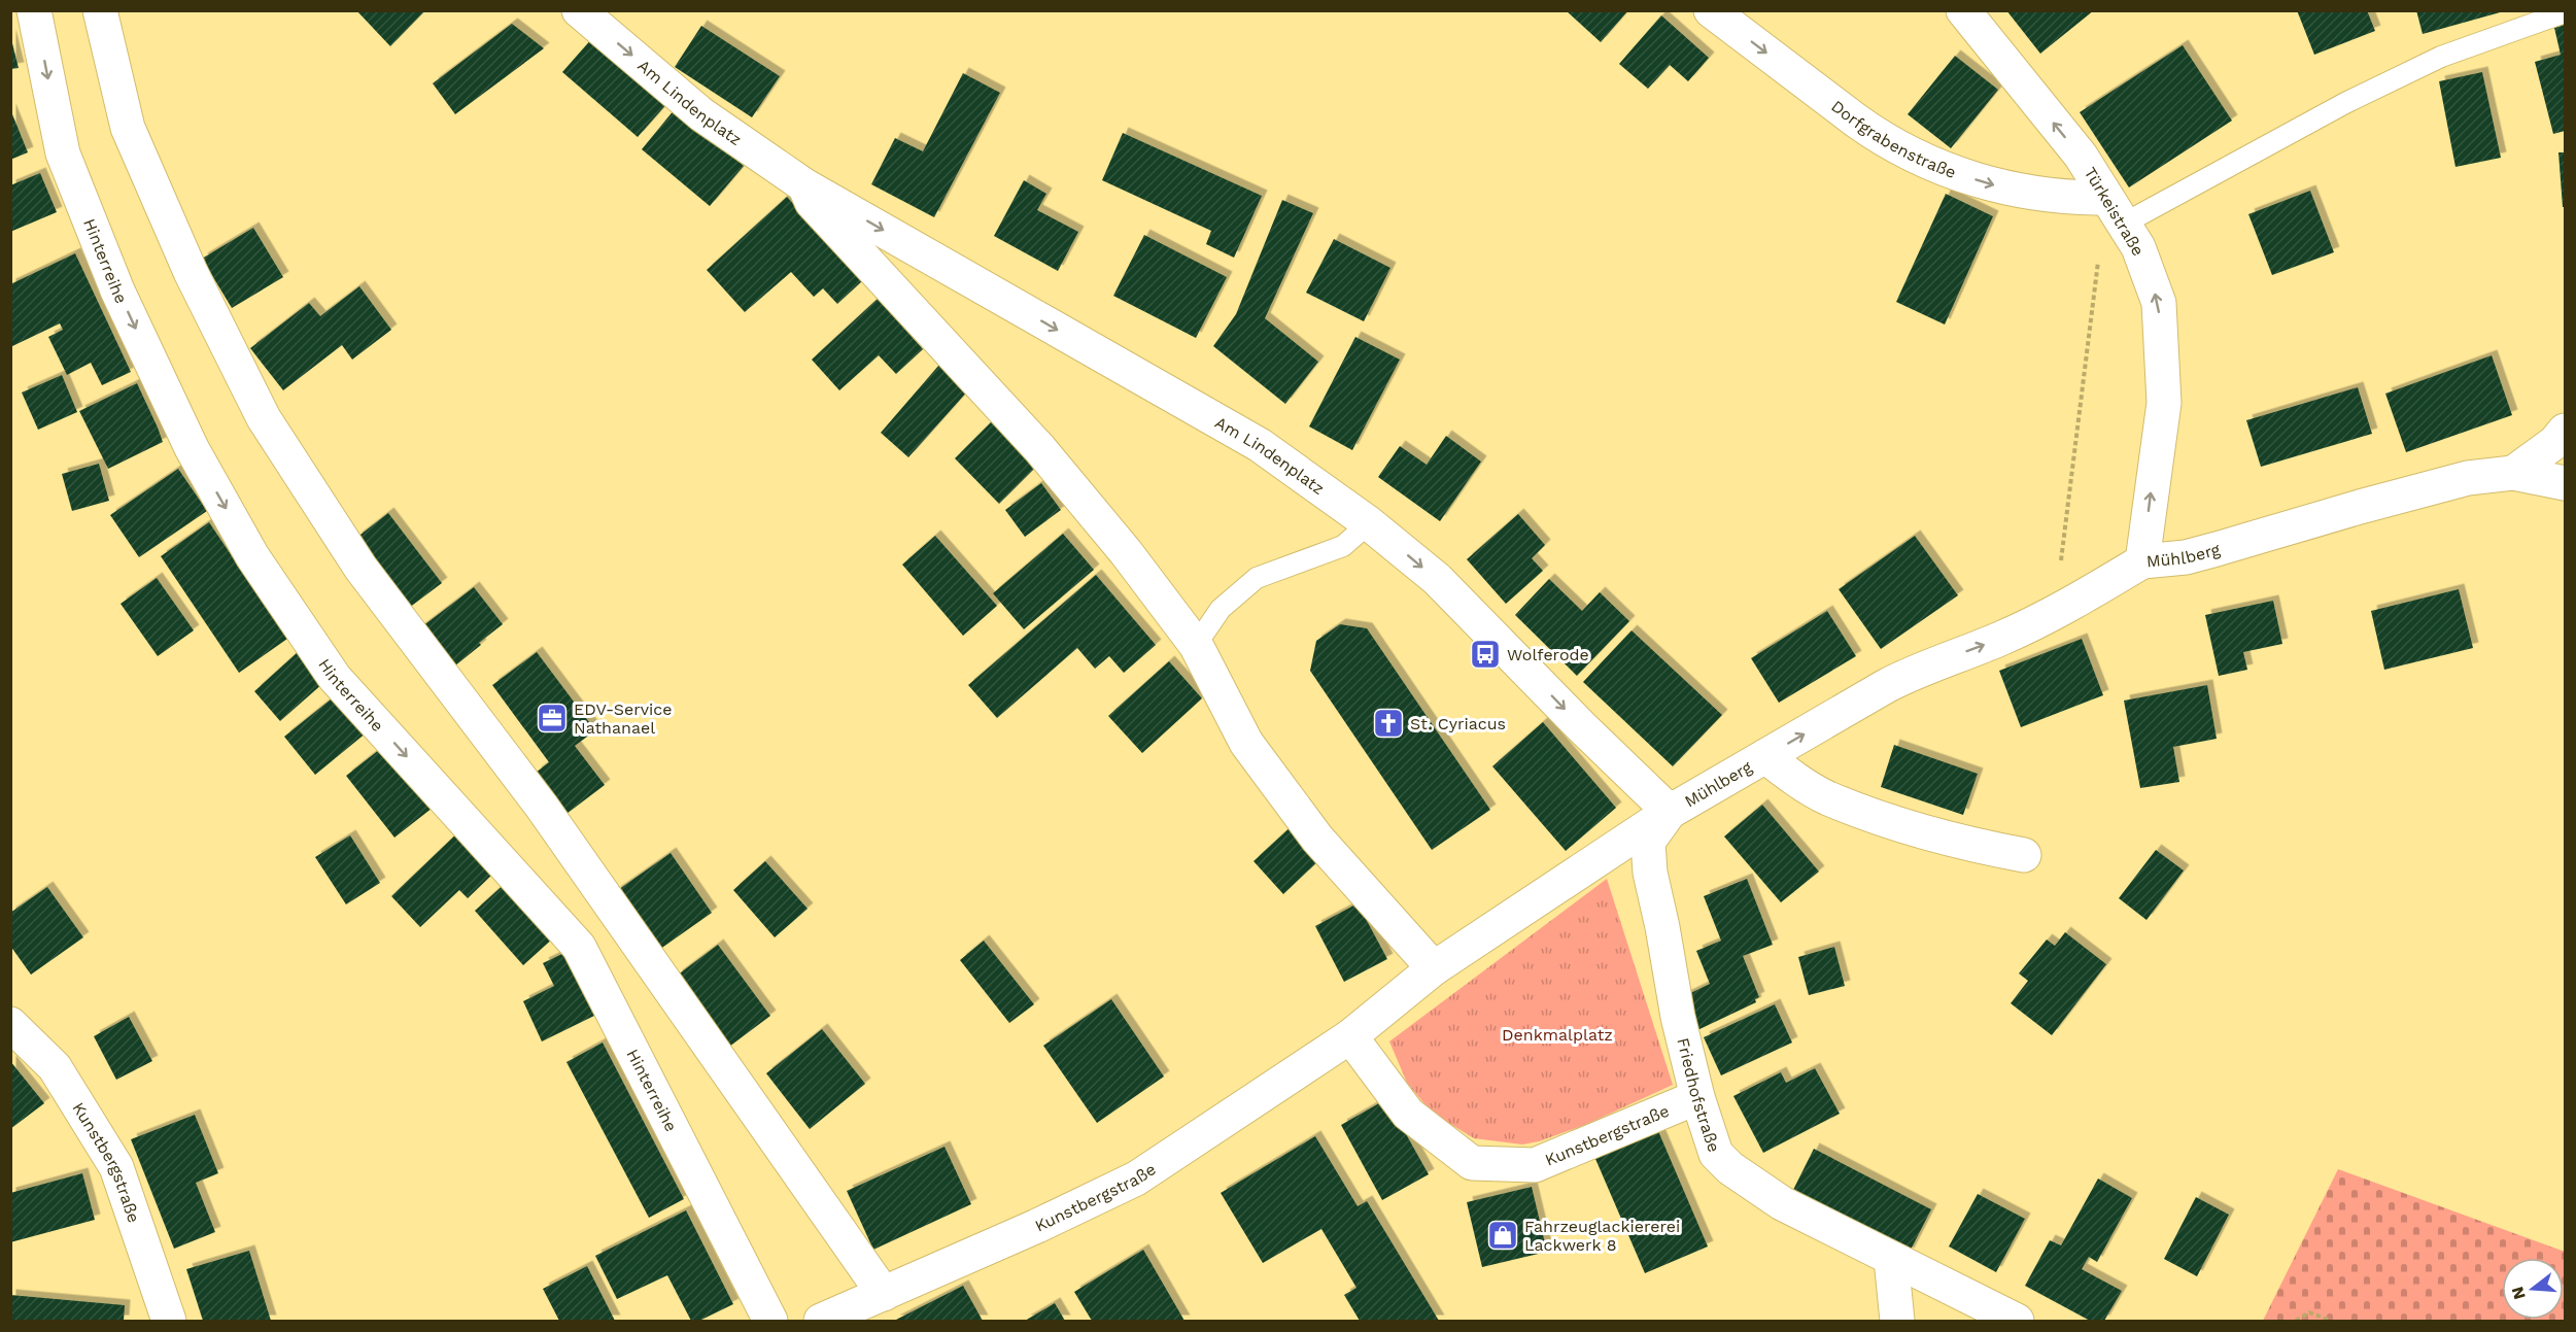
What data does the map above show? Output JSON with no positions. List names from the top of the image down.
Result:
{
  "streets": {
    "street": [
      "Am Lindenplatz",
      "Dorfgrabenstraße",
      "Türkeistraße",
      "Hinterreihe",
      "Mühlberg",
      "Friedhofstraße",
      "Kunstbergstraße"
    ]
  },
  "crossings": [
    ["Am Lindenplatz", "Mühlberg"],
    ["Am Lindenplatz", "Friedhofstraße"],
    ["Am Lindenplatz", "Kunstbergstraße"],
    ["Dorfgrabenstraße", "Türkeistraße"],
    ["Türkeistraße", "Mühlberg"],
    ["Mühlberg", "Friedhofstraße"],
    ["Mühlberg", "Kunstbergstraße"],
    ["Friedhofstraße", "Kunstbergstraße"]
  ],
  "one_way": ["Dorfgrabenstraße", "Türkeistraße"],
  "parks": ["Denkmalplatz"],
  "places": {
    "bus stop": ["Wolferode"],
    "office": ["EDV-Service Nathanael"],
    "church": ["St. Cyriacus"],
    "shop": ["Fahrzeuglackiererei Lackwerk 8"]
  },
  "north": "left"
}
